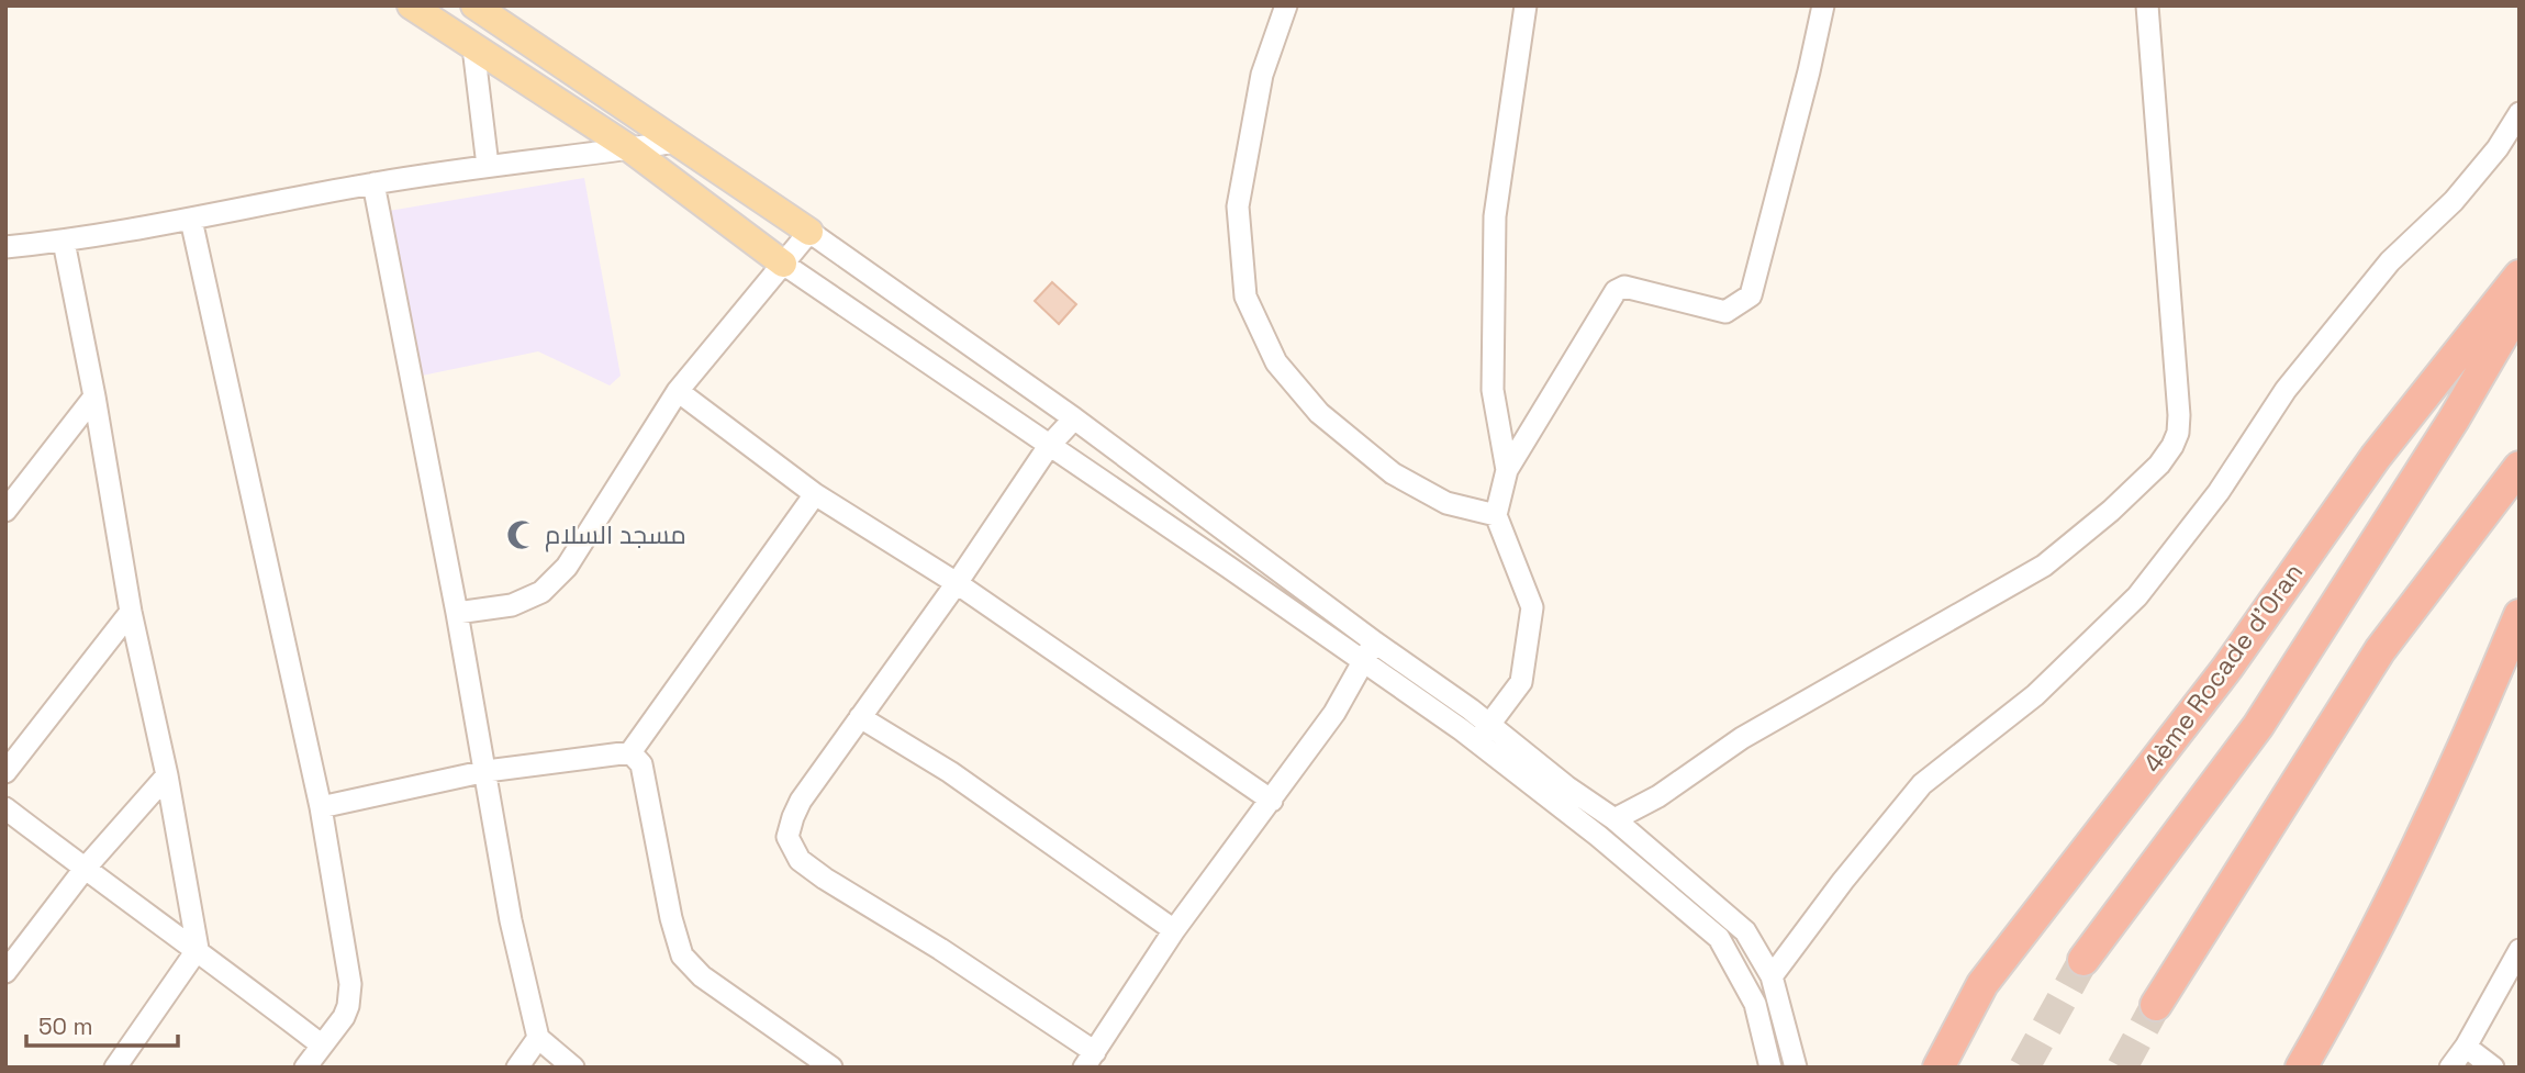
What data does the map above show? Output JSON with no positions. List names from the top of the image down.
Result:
{
  "streets": {
    "highway": ["4ème Rocade d'Oran"]
  },
  "places": {
    "mosque": ["مسجد السلام"]
  },
  "scale_bar": "50 m"
}
